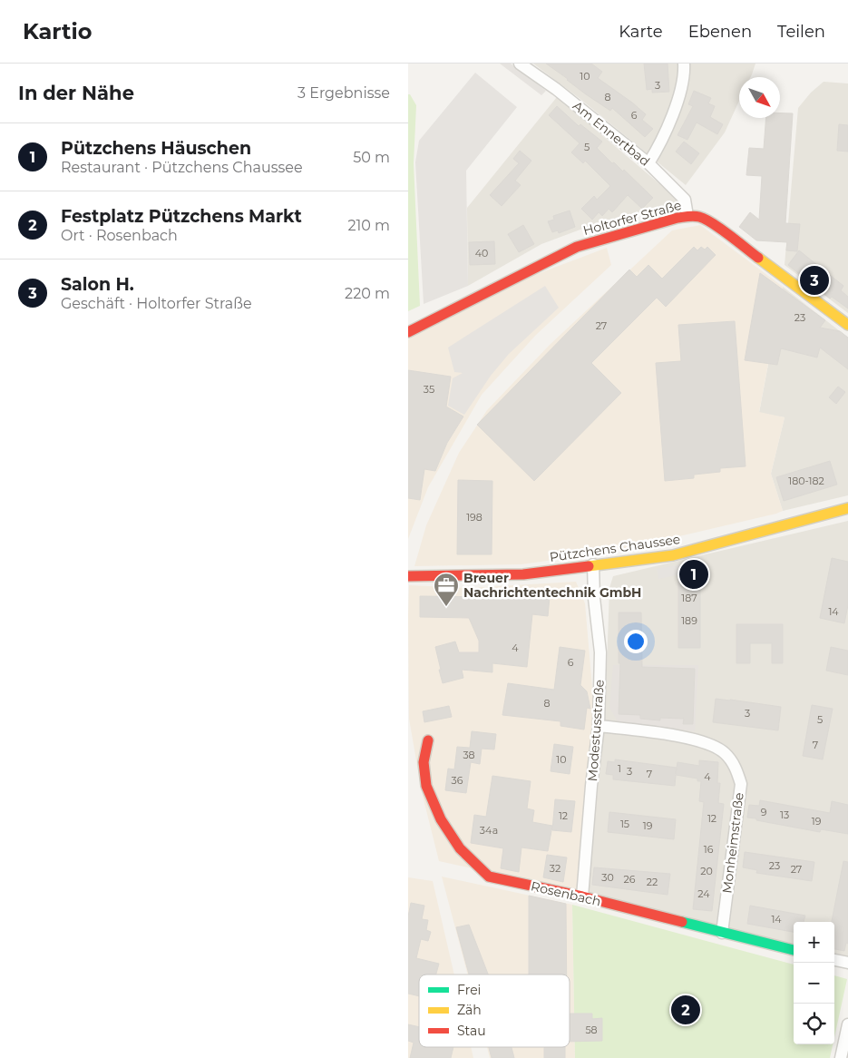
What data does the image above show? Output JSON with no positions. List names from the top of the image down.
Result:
{
  "streets": {
    "street": [
      "Am Ennertbad",
      "Holtorfer Straße",
      "Pützchens Chaussee",
      "Modestusstraße",
      "Monheimstraße",
      "Rosenbach"
    ]
  },
  "crossings": [
    ["Am Ennertbad", "Holtorfer Straße"],
    ["Pützchens Chaussee", "Modestusstraße"],
    ["Modestusstraße", "Monheimstraße"],
    ["Modestusstraße", "Rosenbach"],
    ["Monheimstraße", "Rosenbach"]
  ],
  "places": {
    "office": ["Breuer Nachrichtentechnik GmbH"]
  },
  "house_numbers": [
    "10",
    "3",
    "8",
    "6",
    "5",
    "40",
    "23",
    "27",
    "35",
    "180-182",
    "198",
    "187",
    "14",
    "189",
    "4",
    "6",
    "8",
    "3",
    "5",
    "7",
    "38",
    "10",
    "1",
    "3",
    "7",
    "4",
    "36",
    "9",
    "13",
    "12",
    "12",
    "19",
    "15",
    "19",
    "34a",
    "16",
    "23",
    "32",
    "27",
    "20",
    "30",
    "26",
    "22",
    "24",
    "14",
    "58"
  ],
  "legend": ["Frei", "Zäh", "Stau"],
  "north": "bottom right",
  "page": {
    "header": "Kartio",
    "nav": ["Karte", "Ebenen", "Teilen"],
    "heading": ["In der Nähe", "3 Ergebnisse"],
    "list": [
      {
        "mark": "1",
        "name": "Pützchens Häuschen",
        "note": "Restaurant · Pützchens Chaussee",
        "value": "50 m"
      },
      {
        "mark": "2",
        "name": "Festplatz Pützchens Markt",
        "note": "Ort · Rosenbach",
        "value": "210 m"
      },
      {
        "mark": "3",
        "name": "Salon H.",
        "note": "Geschäft · Holtorfer Straße",
        "value": "220 m"
      }
    ],
    "pins": ["3", "1", "2"],
    "map_buttons": ["+", "−"]
  }
}
